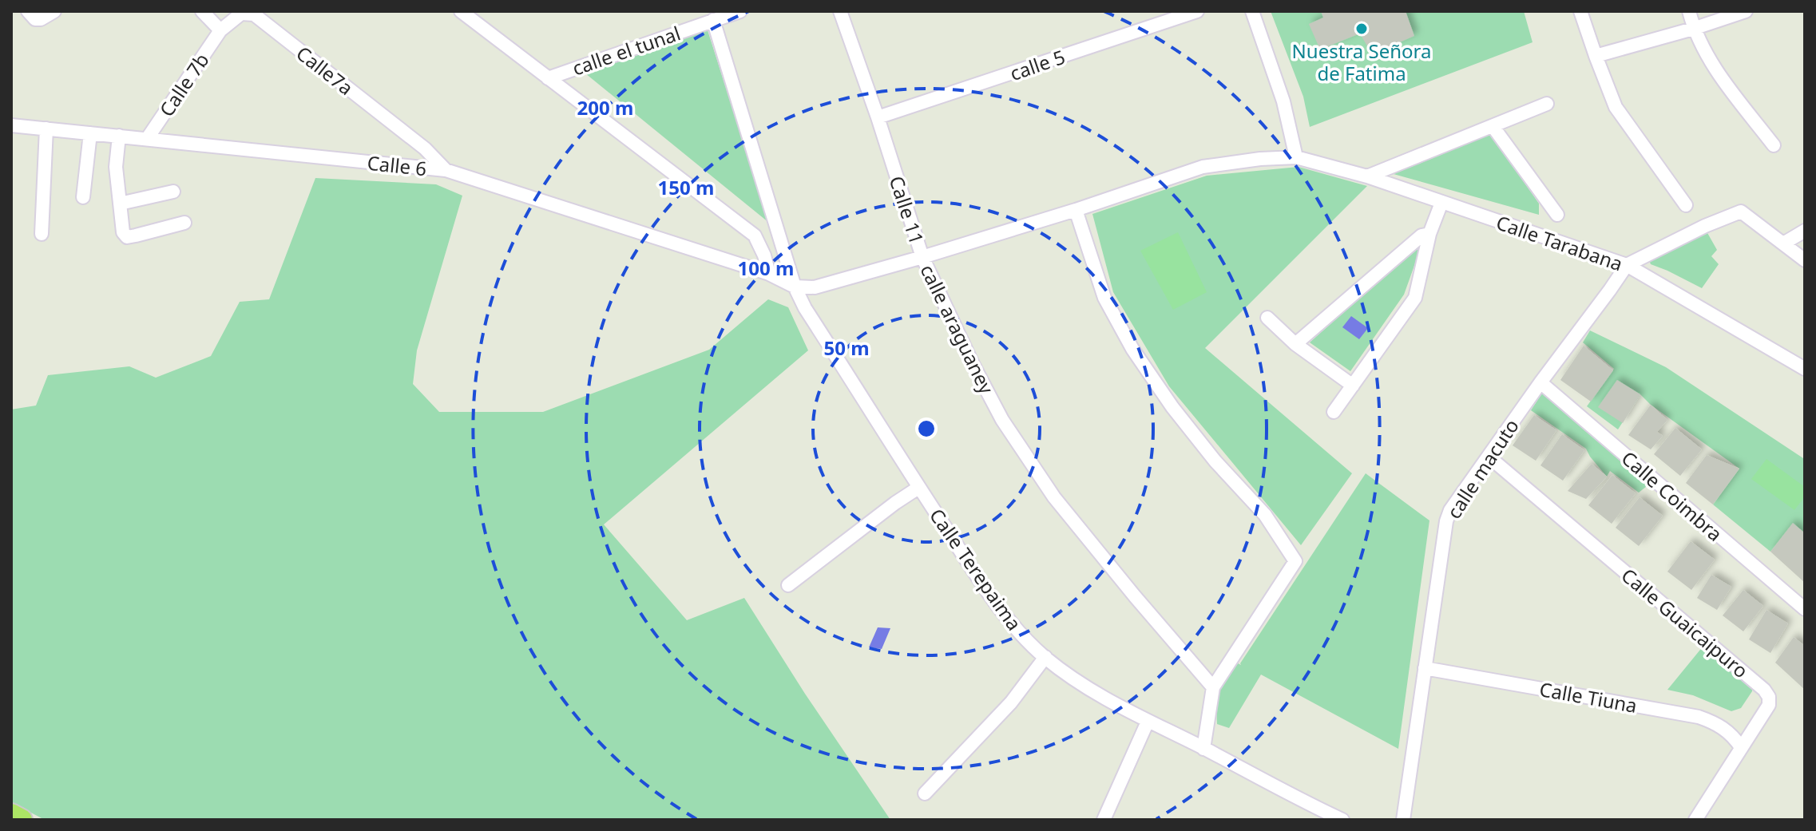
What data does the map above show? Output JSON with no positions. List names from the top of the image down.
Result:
{
  "streets": {
    "street": [
      "calle el tunal",
      "calle 5",
      "Calle7a",
      "Calle 7b",
      "Calle 6",
      "Calle 11",
      "Calle Tarabana",
      "calle araguaney",
      "calle macuto",
      "Calle Coimbra",
      "Calle Terepaima",
      "Calle Guaicaipuro",
      "Calle Tiuna"
    ]
  },
  "crossings": [
    ["calle el tunal", "Calle Terepaima"],
    ["calle 5", "Calle 11"],
    ["Calle7a", "Calle 7b"],
    ["Calle7a", "Calle 6"],
    ["Calle 7b", "Calle 6"],
    ["Calle 11", "calle araguaney"],
    ["Calle 11", "Calle Terepaima"],
    ["Calle Tarabana", "calle araguaney"],
    ["Calle Tarabana", "calle macuto"],
    ["calle macuto", "Calle Coimbra"],
    ["calle macuto", "Calle Guaicaipuro"],
    ["calle macuto", "Calle Tiuna"],
    ["Calle Guaicaipuro", "Calle Tiuna"]
  ],
  "places": ["Nuestra Señora de Fatima"],
  "rings": [
    "200 m",
    "150 m",
    "100 m",
    "50 m"
  ]
}
